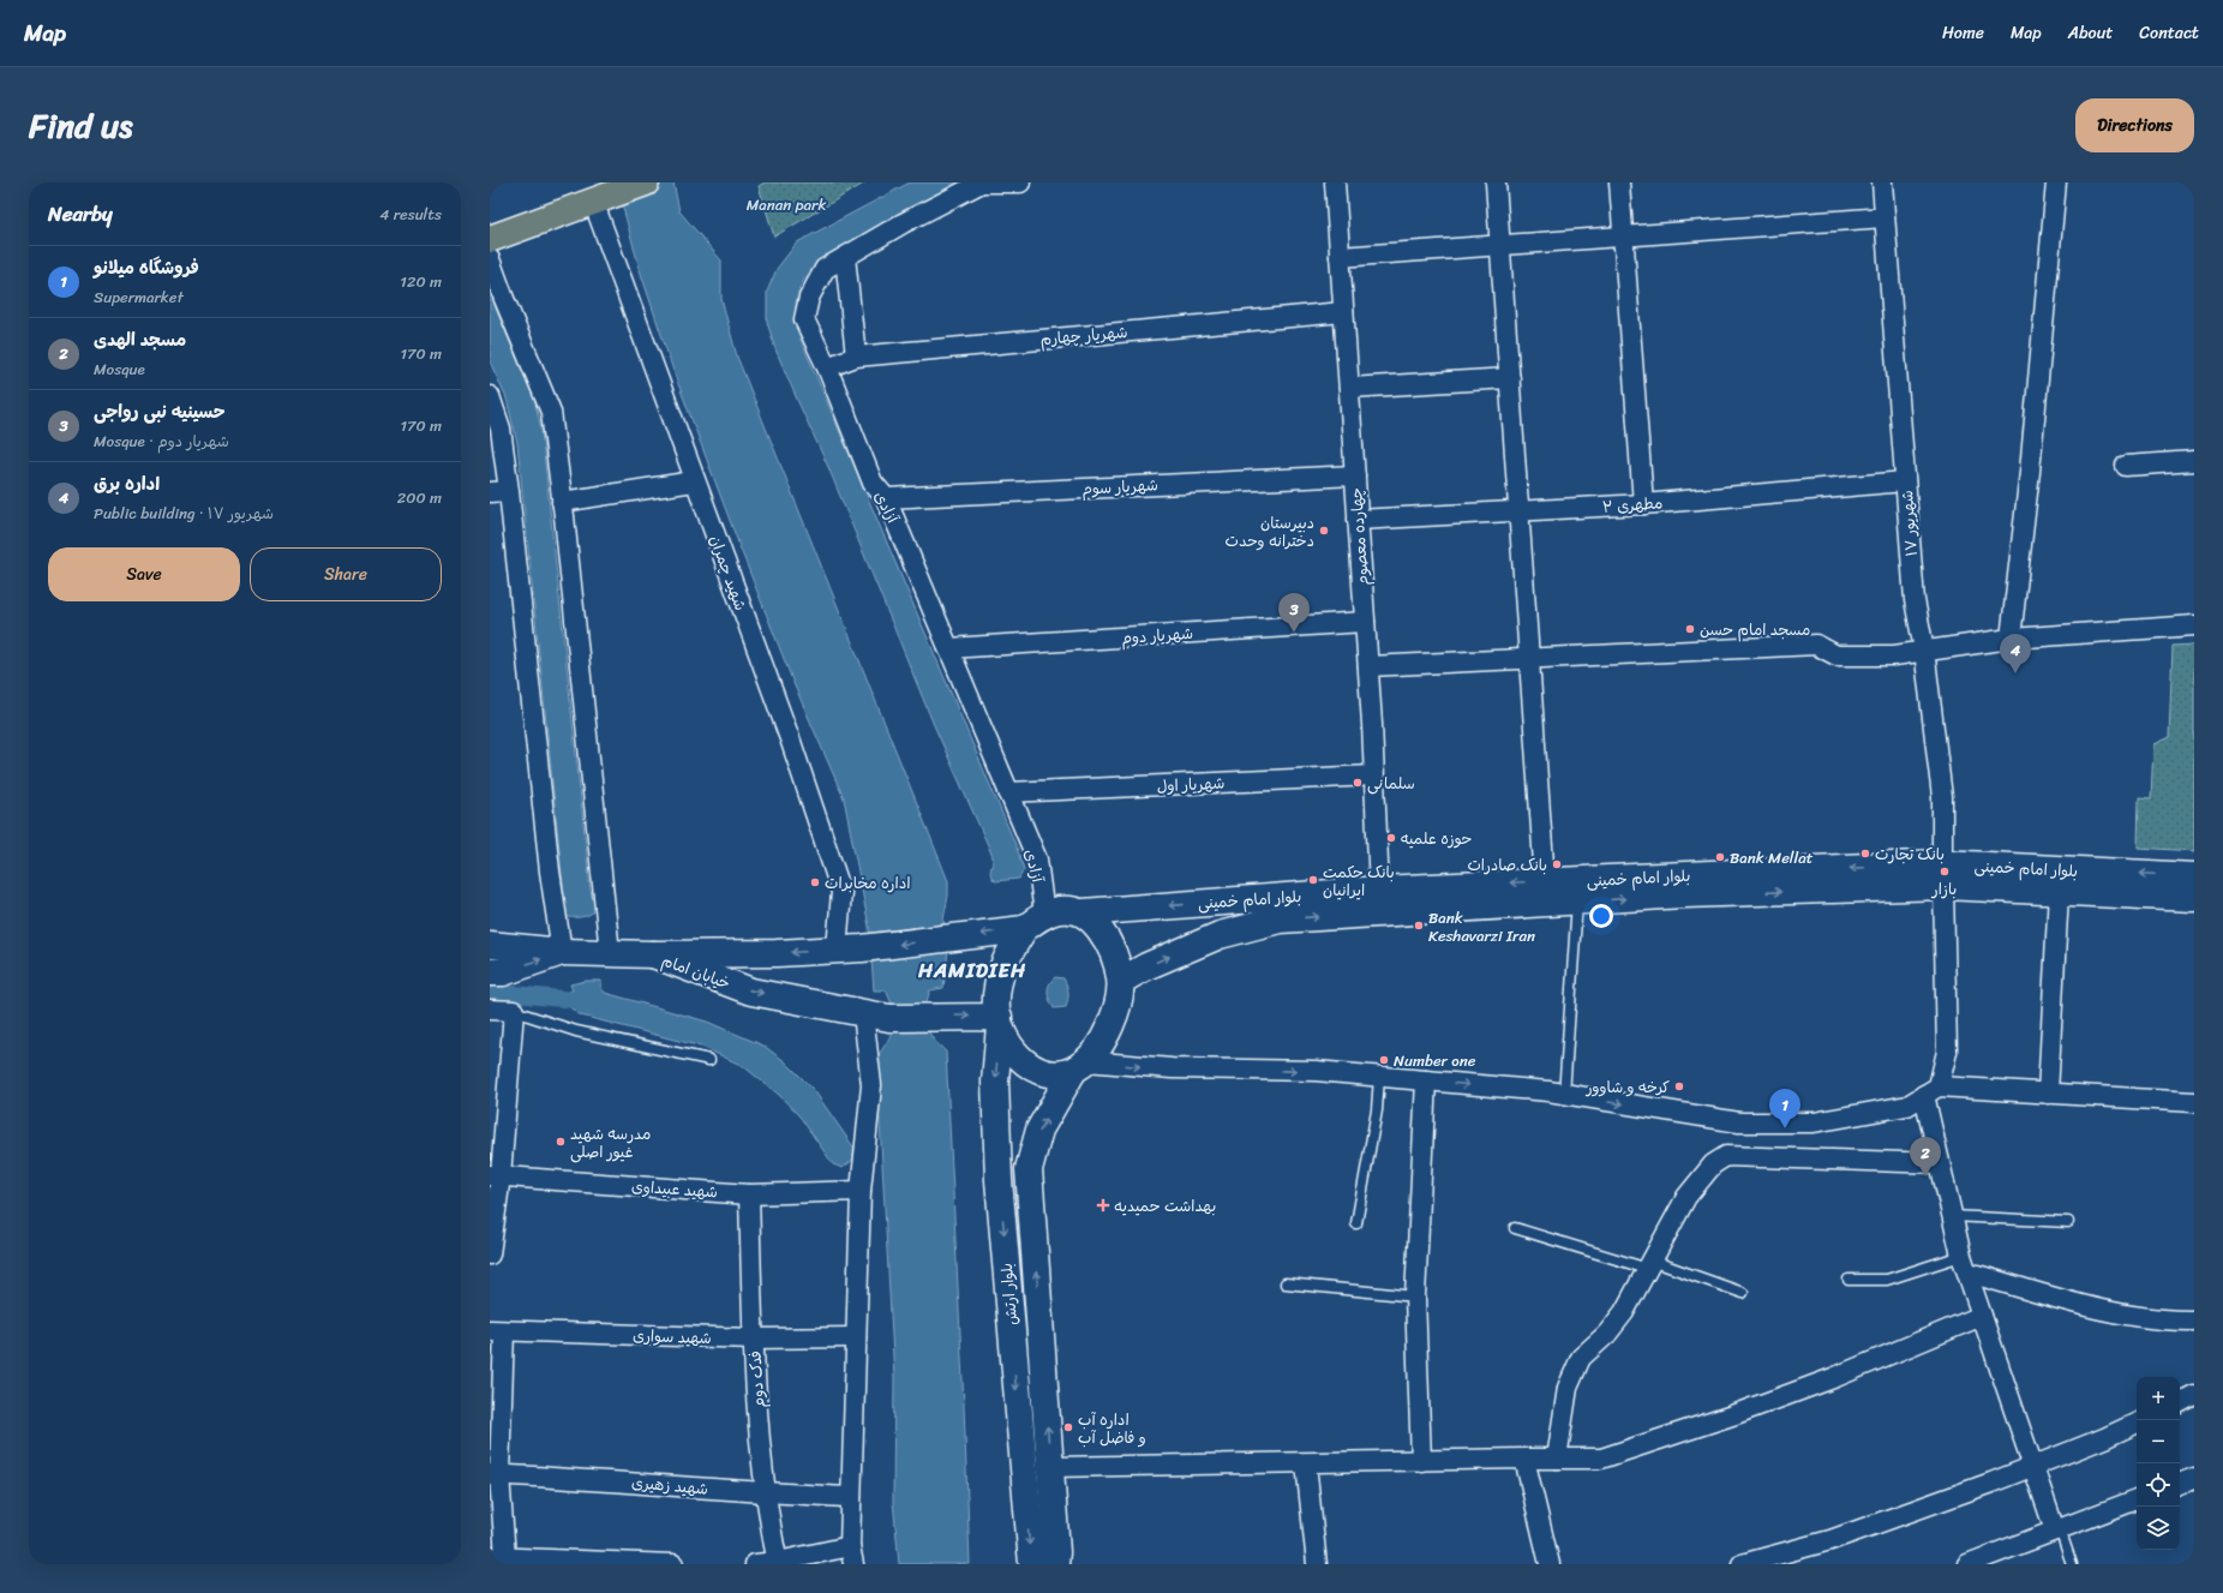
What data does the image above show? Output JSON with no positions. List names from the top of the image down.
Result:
{
  "streets": {
    "main road": ["بلوار امام خمینی", "خیابان امام", "بلوار ارتش"],
    "street": [
      "شهریار چهارم",
      "شهریار سوم",
      "مطهری ۲",
      "آزادی",
      "۱۷ شهریور",
      "چهارده معصوم",
      "شهید چمران",
      "شهریار دوم",
      "شهریار اول",
      "شهید عبیداوی",
      "شهید سواری",
      "فدک دوم",
      "شهید زهیری"
    ]
  },
  "crossings": [
    ["شهریار چهارم", "آزادی"],
    ["شهریار چهارم", "چهارده معصوم"],
    ["شهریار سوم", "آزادی"],
    ["شهریار سوم", "چهارده معصوم"],
    ["مطهری ۲", "۱۷ شهریور"],
    ["مطهری ۲", "چهارده معصوم"],
    ["آزادی", "شهریار دوم"],
    ["آزادی", "شهریار اول"],
    ["آزادی", "بلوار امام خمینی"],
    ["آزادی", "خیابان امام"],
    ["آزادی", "بلوار ارتش"],
    ["۱۷ شهریور", "بلوار امام خمینی"],
    ["چهارده معصوم", "شهریار دوم"],
    ["چهارده معصوم", "شهریار اول"],
    ["چهارده معصوم", "بلوار امام خمینی"],
    ["شهید چمران", "خیابان امام"],
    ["بلوار امام خمینی", "خیابان امام"],
    ["بلوار امام خمینی", "بلوار ارتش"],
    ["خیابان امام", "بلوار ارتش"],
    ["شهید عبیداوی", "فدک دوم"],
    ["شهید سواری", "فدک دوم"],
    ["فدک دوم", "شهید زهیری"]
  ],
  "districts": ["HAMIDIEH"],
  "parks": ["Manan park"],
  "places": {
    "other": [
      "دبیرستان دخترانه وحدت",
      "مسجد امام حسن",
      "سلمانی",
      "حوزه علمیه",
      "بانک تجارت",
      "Bank Mellat",
      "بانک صادرات",
      "بازار",
      "بانک حکمت ایرانیان",
      "اداره مخابرات",
      "Bank Keshavarzi Iran",
      "Number one",
      "کرخه و شاوور",
      "مدرسه شهید غیور اصلی",
      "اداره آب و فاضل آب"
    ],
    "health": ["بهداشت حمیدیه"]
  },
  "page": {
    "header": "Map",
    "nav": [
      "Home",
      "Map",
      "About",
      "Contact"
    ],
    "title": "Find us",
    "buttons": [
      "Directions",
      ["Save", "Share"]
    ],
    "heading": ["Nearby", "4 results"],
    "list": [
      {
        "mark": "1",
        "name": "فروشگاه میلانو",
        "note": "Supermarket",
        "value": "120 m"
      },
      {
        "mark": "2",
        "name": "مسجد الهدی",
        "note": "Mosque",
        "value": "170 m"
      },
      {
        "mark": "3",
        "name": "حسینیه نبی رواجی",
        "note": "Mosque · شهریار دوم",
        "value": "170 m"
      },
      {
        "mark": "4",
        "name": "اداره برق",
        "note": "Public building · ۱۷ شهریور",
        "value": "200 m"
      }
    ],
    "pins": [
      "3",
      "4",
      "1",
      "2"
    ],
    "map_buttons": ["+", "−"]
  }
}
